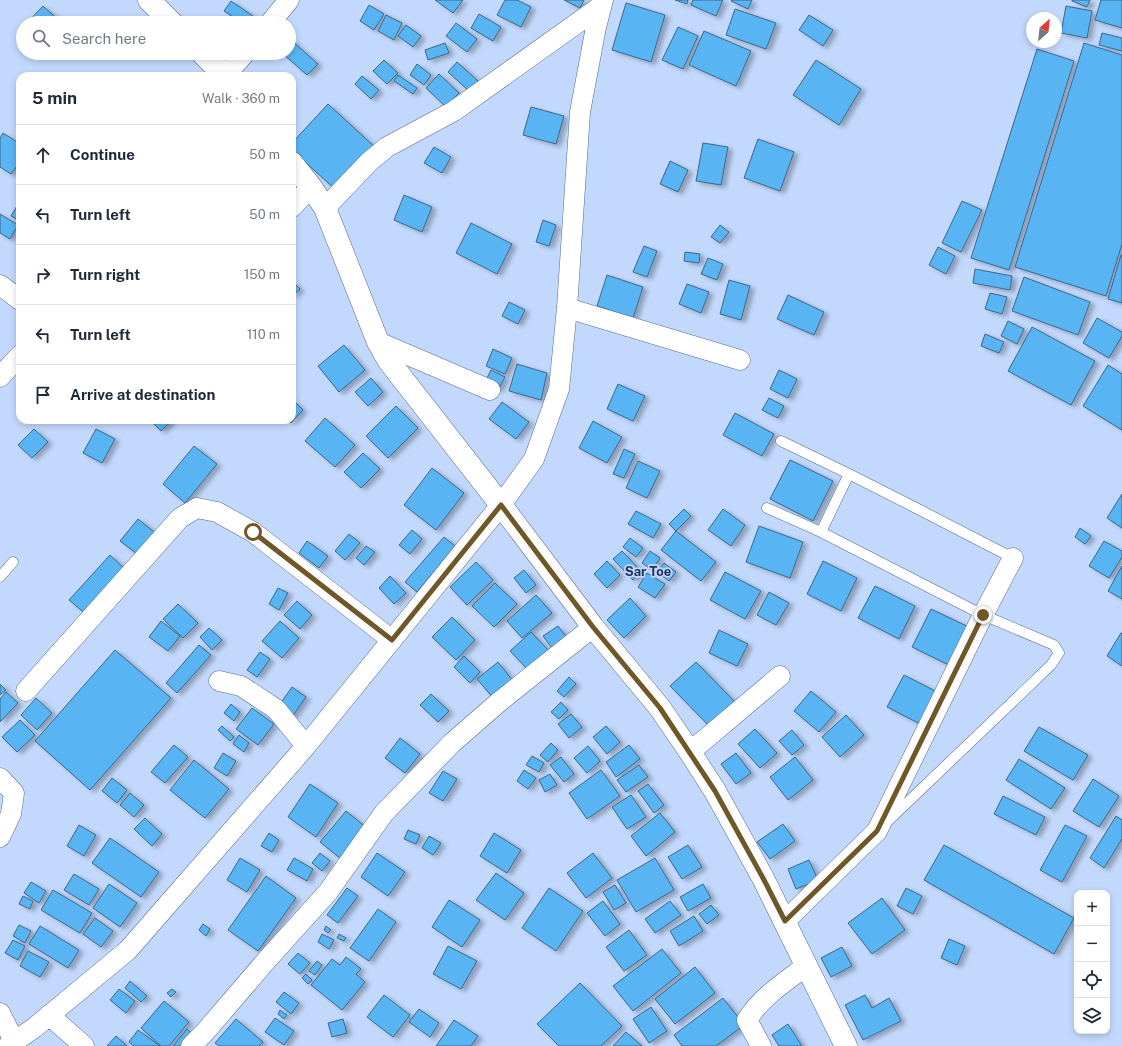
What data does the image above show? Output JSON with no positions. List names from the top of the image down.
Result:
{
  "districts": ["Sar Toe"],
  "north": "top right",
  "page": {
    "search": "Search here",
    "heading": ["5 min", "Walk · 360 m"],
    "list": [
      ["Continue", "50 m"],
      ["Turn left", "50 m"],
      ["Turn right", "150 m"],
      ["Turn left", "110 m"],
      "Arrive at destination"
    ],
    "map_buttons": ["+", "−"]
  }
}
